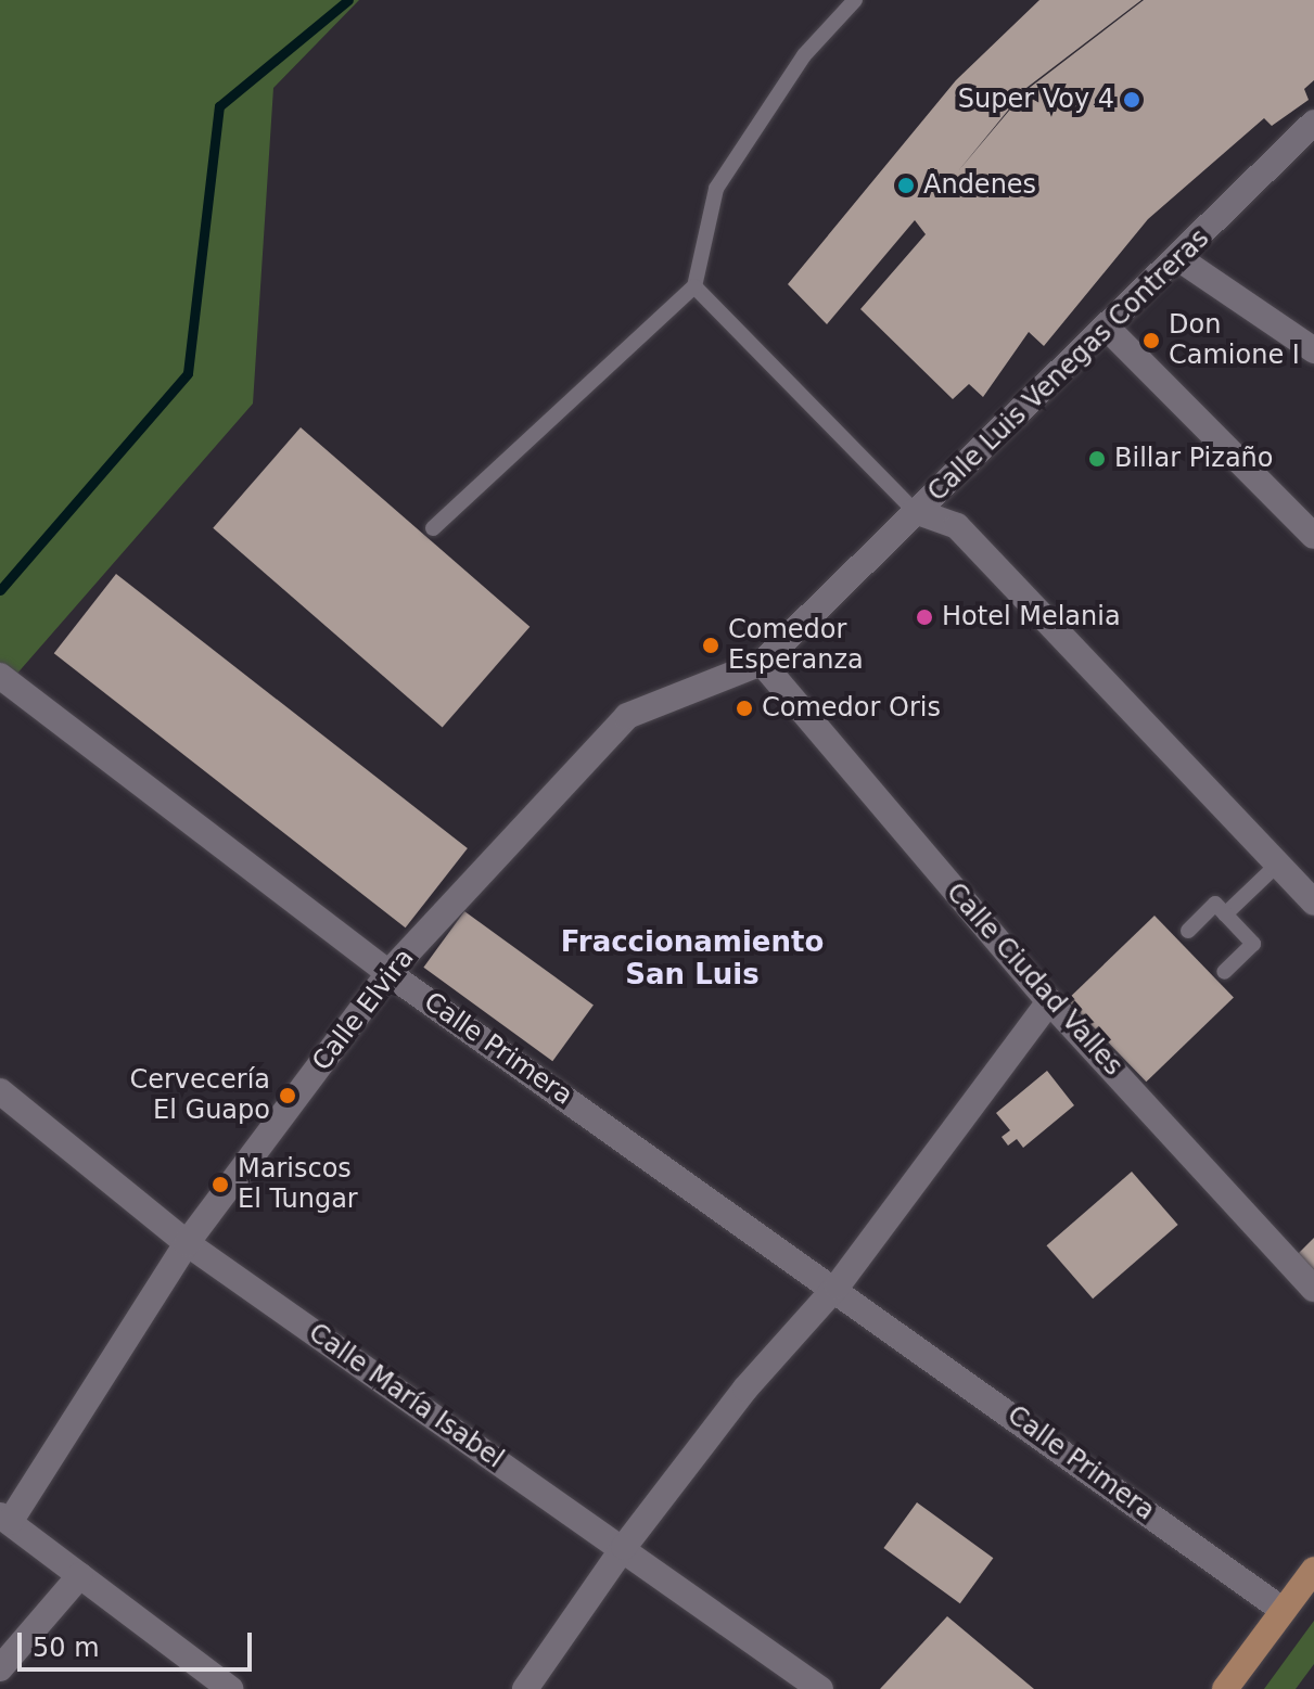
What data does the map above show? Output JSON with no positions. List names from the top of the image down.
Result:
{
  "streets": {
    "street": [
      "Calle Luis Venegas Contreras",
      "Calle Ciudad Valles",
      "Calle Elvira",
      "Calle Primera",
      "Calle María Isabel"
    ]
  },
  "crossings": [
    ["Calle Luis Venegas Contreras", "Calle Elvira"],
    ["Calle Ciudad Valles", "Calle Elvira"],
    ["Calle Elvira", "Calle Primera"],
    ["Calle Elvira", "Calle María Isabel"]
  ],
  "districts": ["Fraccionamiento San Luis"],
  "places": [
    "Super Voy 4",
    "Andenes",
    "Don Camione I",
    "Billar Pizaño",
    "Hotel Melania",
    "Comedor Esperanza",
    "Comedor Oris",
    "Cervecería El Guapo",
    "Mariscos El Tungar"
  ],
  "scale_bar": "50 m"
}
